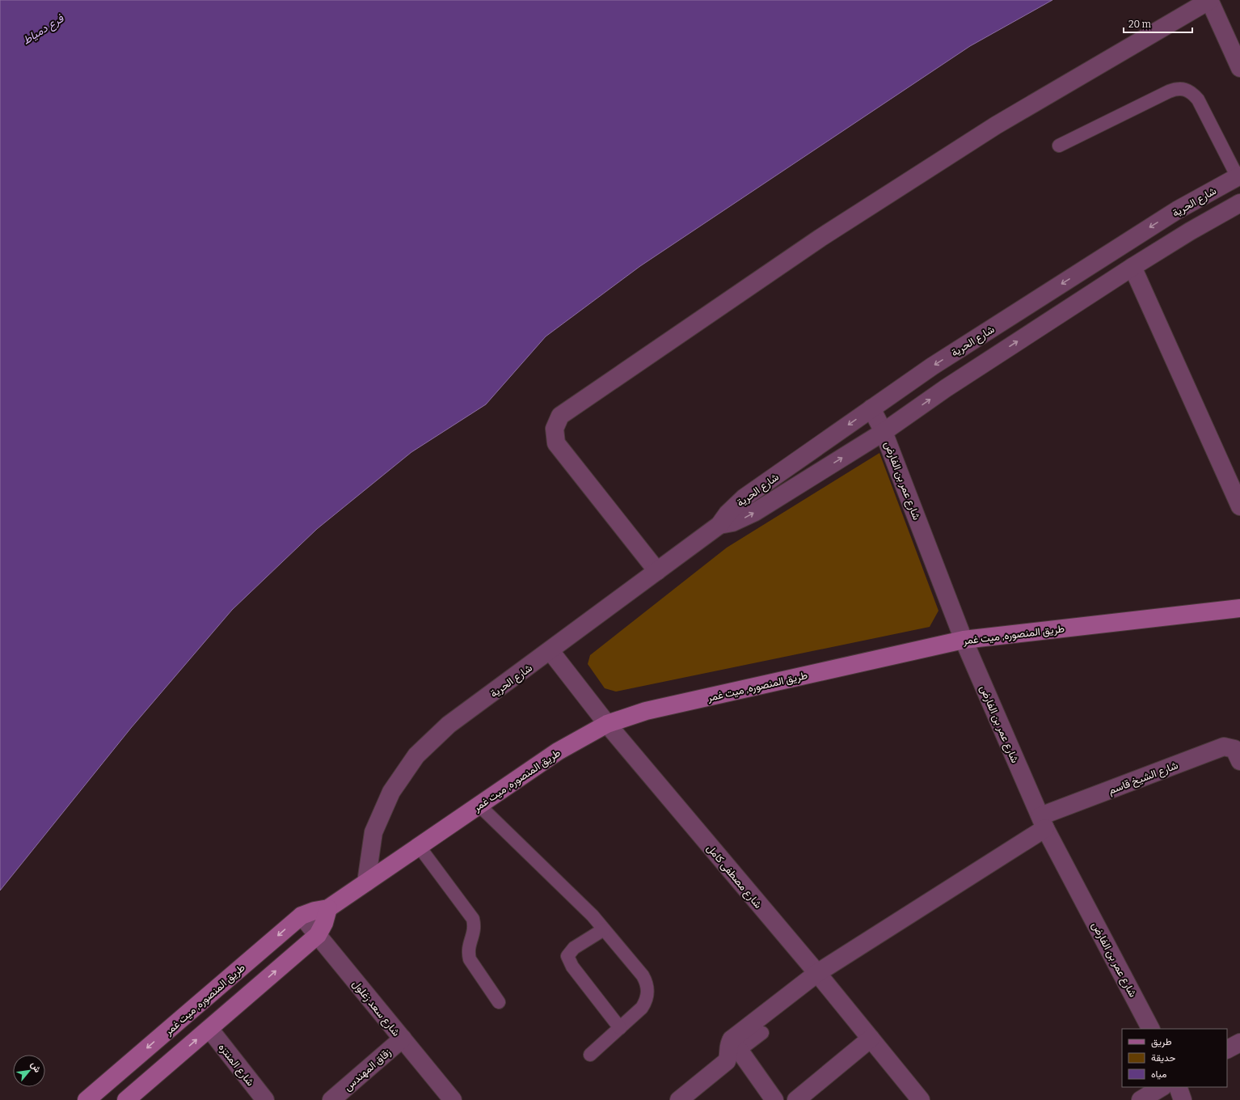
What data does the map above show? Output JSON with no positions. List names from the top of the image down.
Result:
{
  "streets": {
    "main road": ["طريق المنصوره, ميت غمر"],
    "street": [
      "شارع الحرية",
      "شارع عمر بن الفارض",
      "شارع الشيخ قاسم",
      "شارع مصطفى كامل",
      "شارع سعد زغلول",
      "شارع المنتزه",
      "زقاق المهندس"
    ]
  },
  "crossings": [
    ["شارع الحرية", "شارع عمر بن الفارض"],
    ["شارع الحرية", "طريق المنصوره, ميت غمر"],
    ["شارع الحرية", "شارع مصطفى كامل"],
    ["شارع عمر بن الفارض", "طريق المنصوره, ميت غمر"],
    ["شارع عمر بن الفارض", "شارع الشيخ قاسم"],
    ["طريق المنصوره, ميت غمر", "شارع مصطفى كامل"],
    ["طريق المنصوره, ميت غمر", "شارع سعد زغلول"],
    ["شارع سعد زغلول", "زقاق المهندس"]
  ],
  "water": ["فرع دمياط"],
  "legend": ["طريق", "حديقة", "مياه"],
  "scale_bar": "20 m",
  "north": "top right"
}
